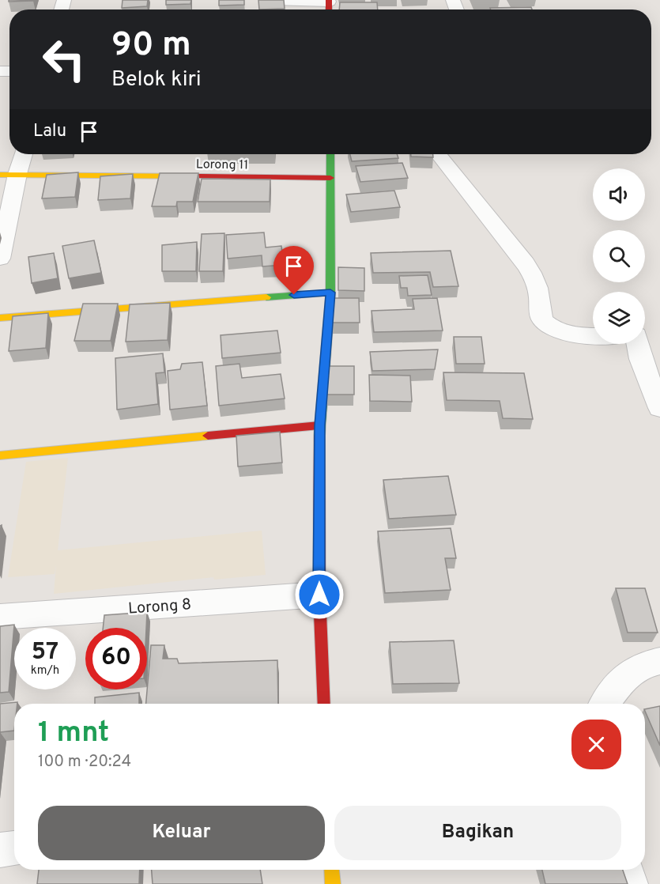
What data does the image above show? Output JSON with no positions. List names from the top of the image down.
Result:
{
  "streets": {
    "street": ["Lorong 11", "Lorong 8"]
  },
  "page": {
    "turn": ["90 m", "Belok kiri"],
    "then": "Lalu",
    "speed": "57 km/h",
    "limit": "60",
    "heading": ["1 mnt", "100 m · 20:24"],
    "buttons": ["Keluar", "Bagikan"]
  }
}
